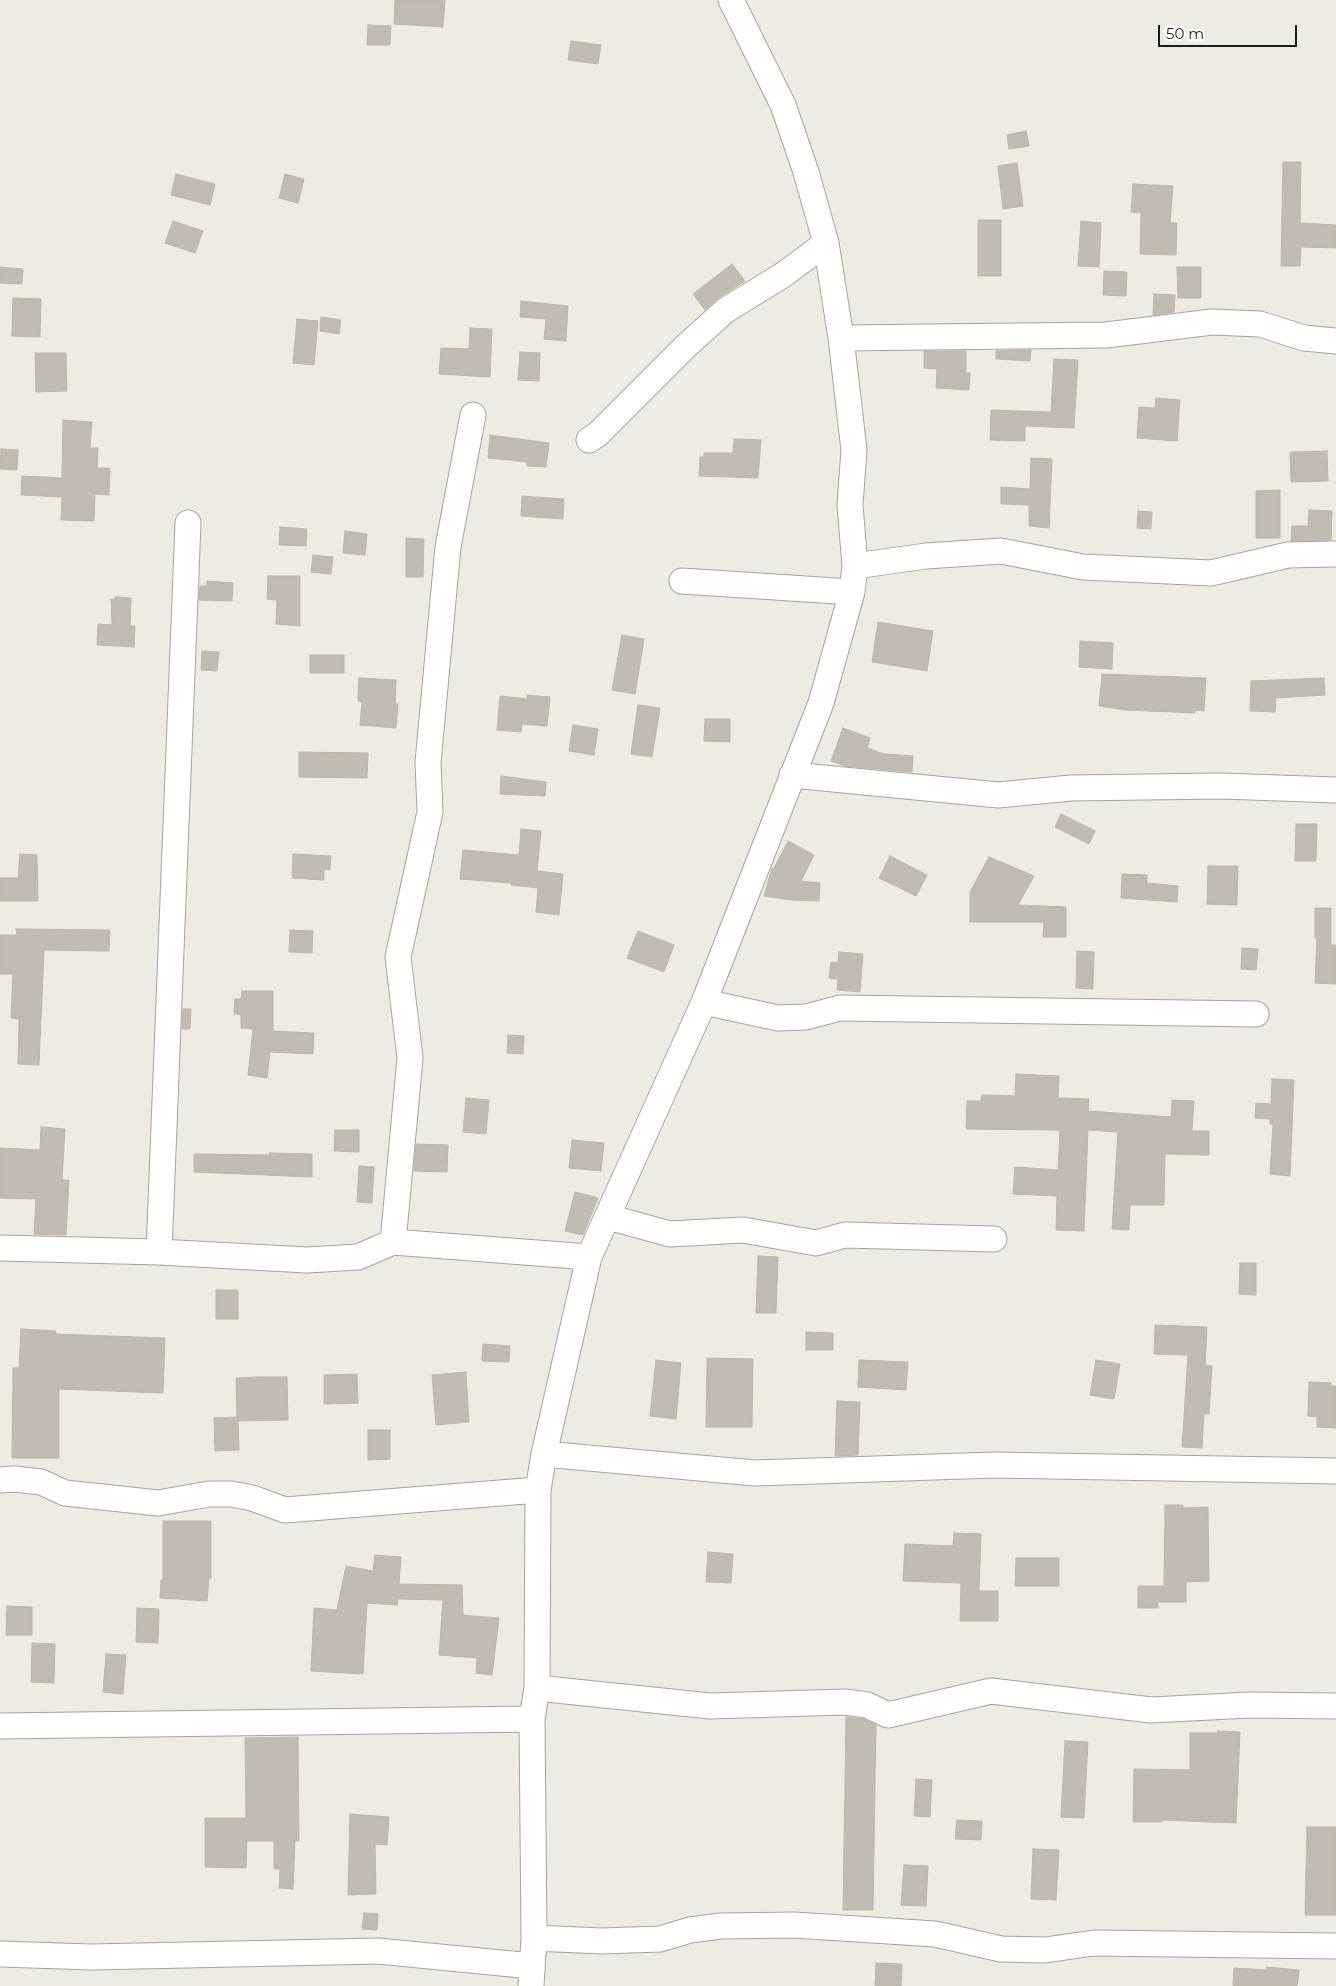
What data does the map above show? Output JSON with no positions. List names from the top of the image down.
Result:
{
  "scale_bar": "50 m"
}
